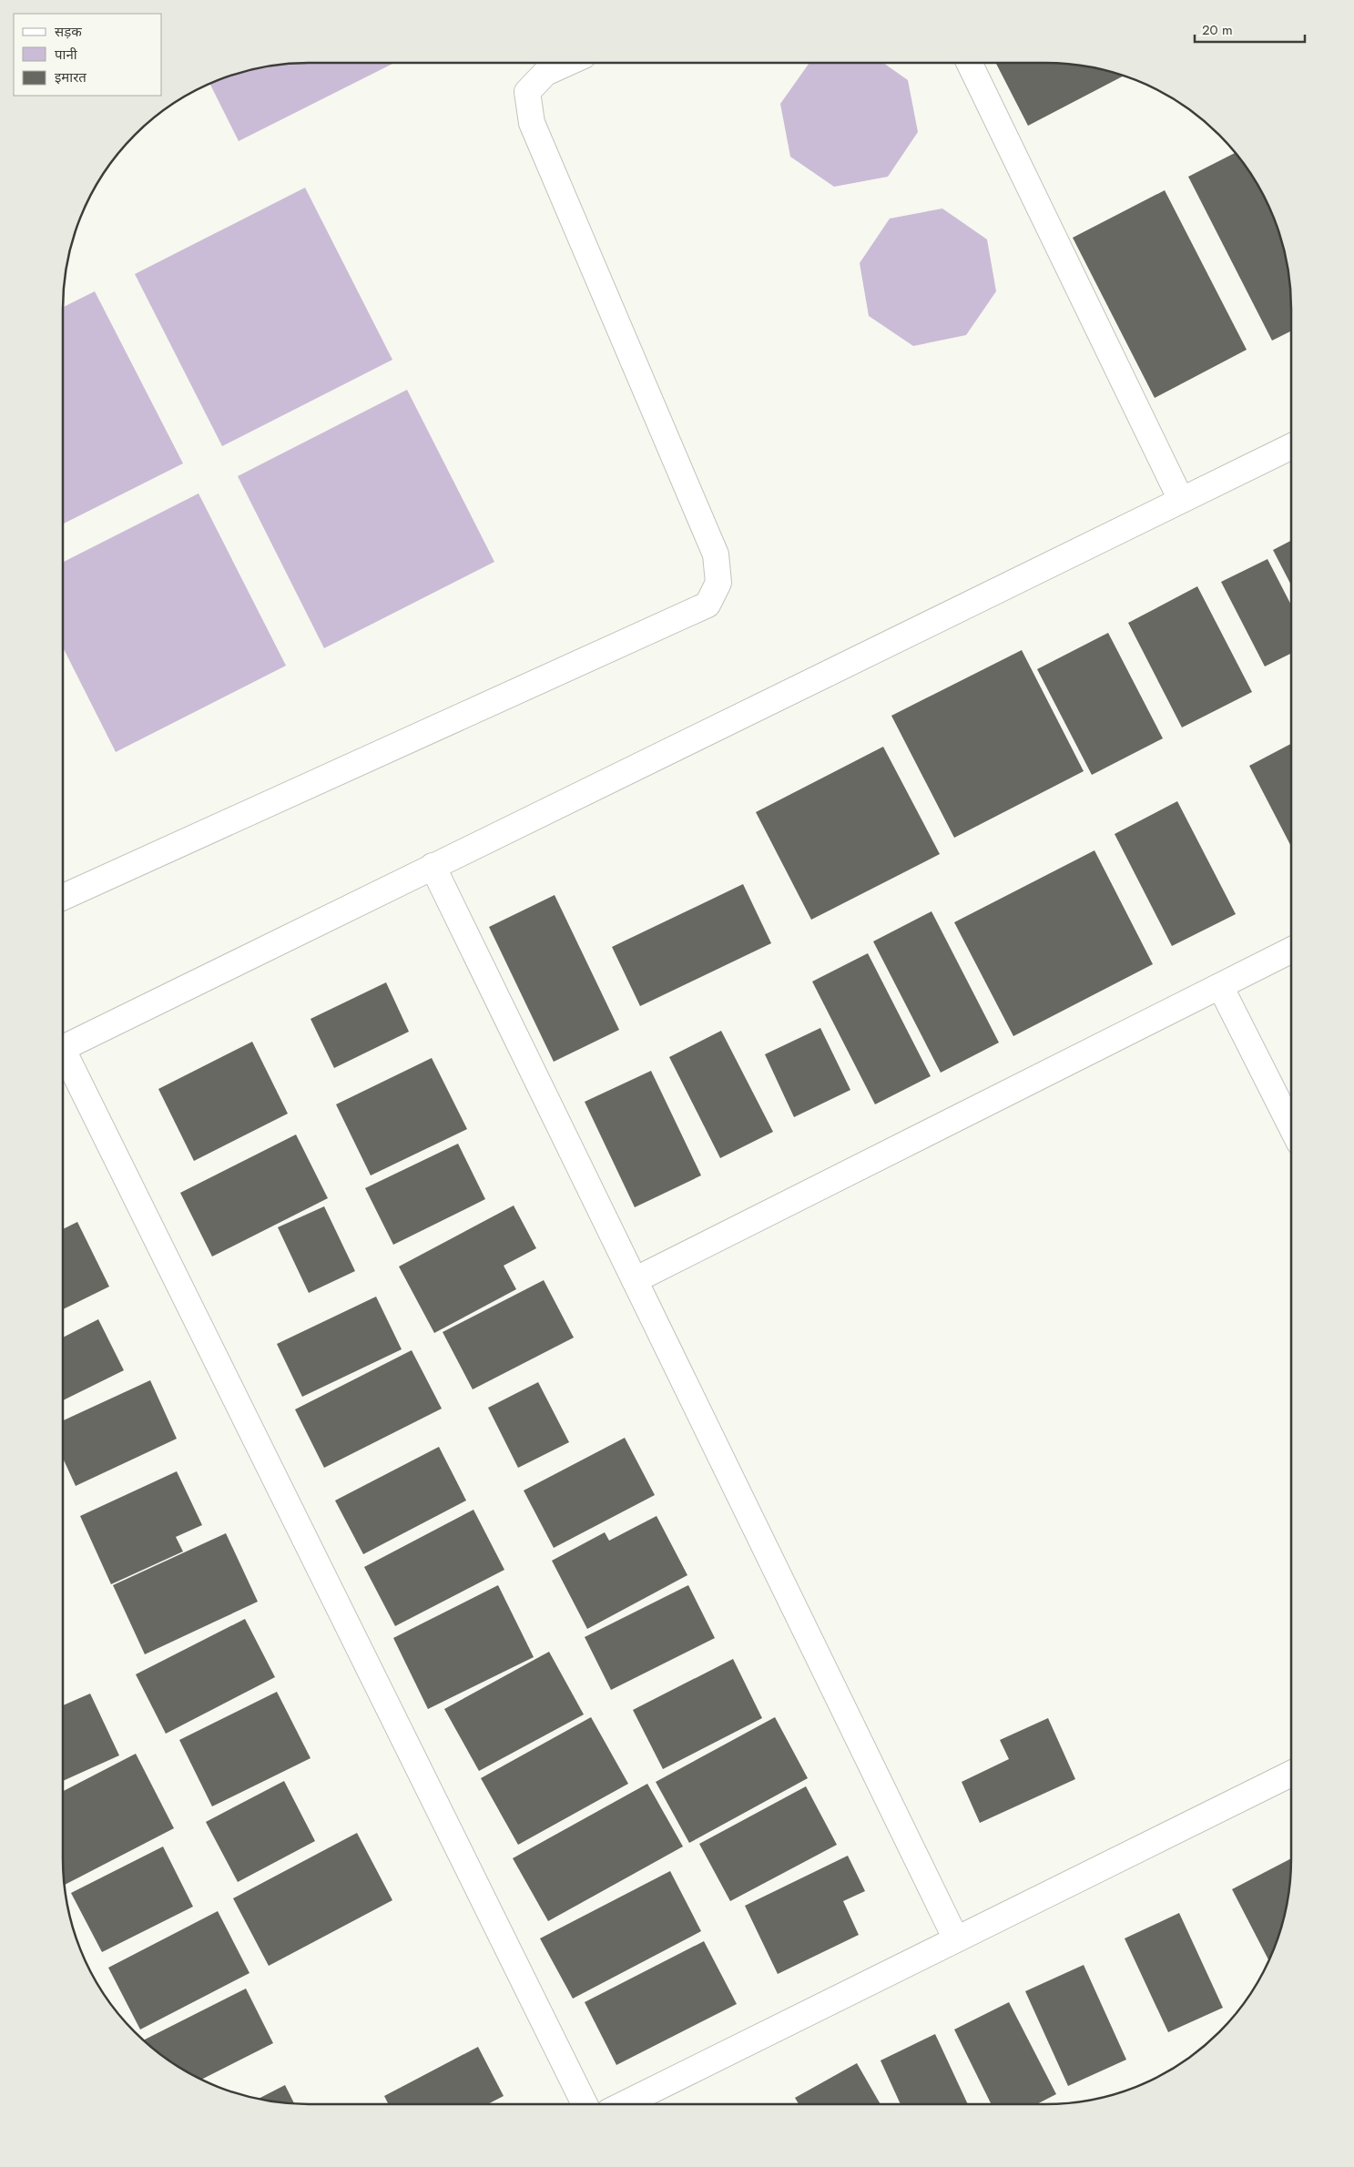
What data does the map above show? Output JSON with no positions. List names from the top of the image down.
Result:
{
  "legend": ["सड़क", "पानी", "इमारत"],
  "scale_bar": "20 m"
}
